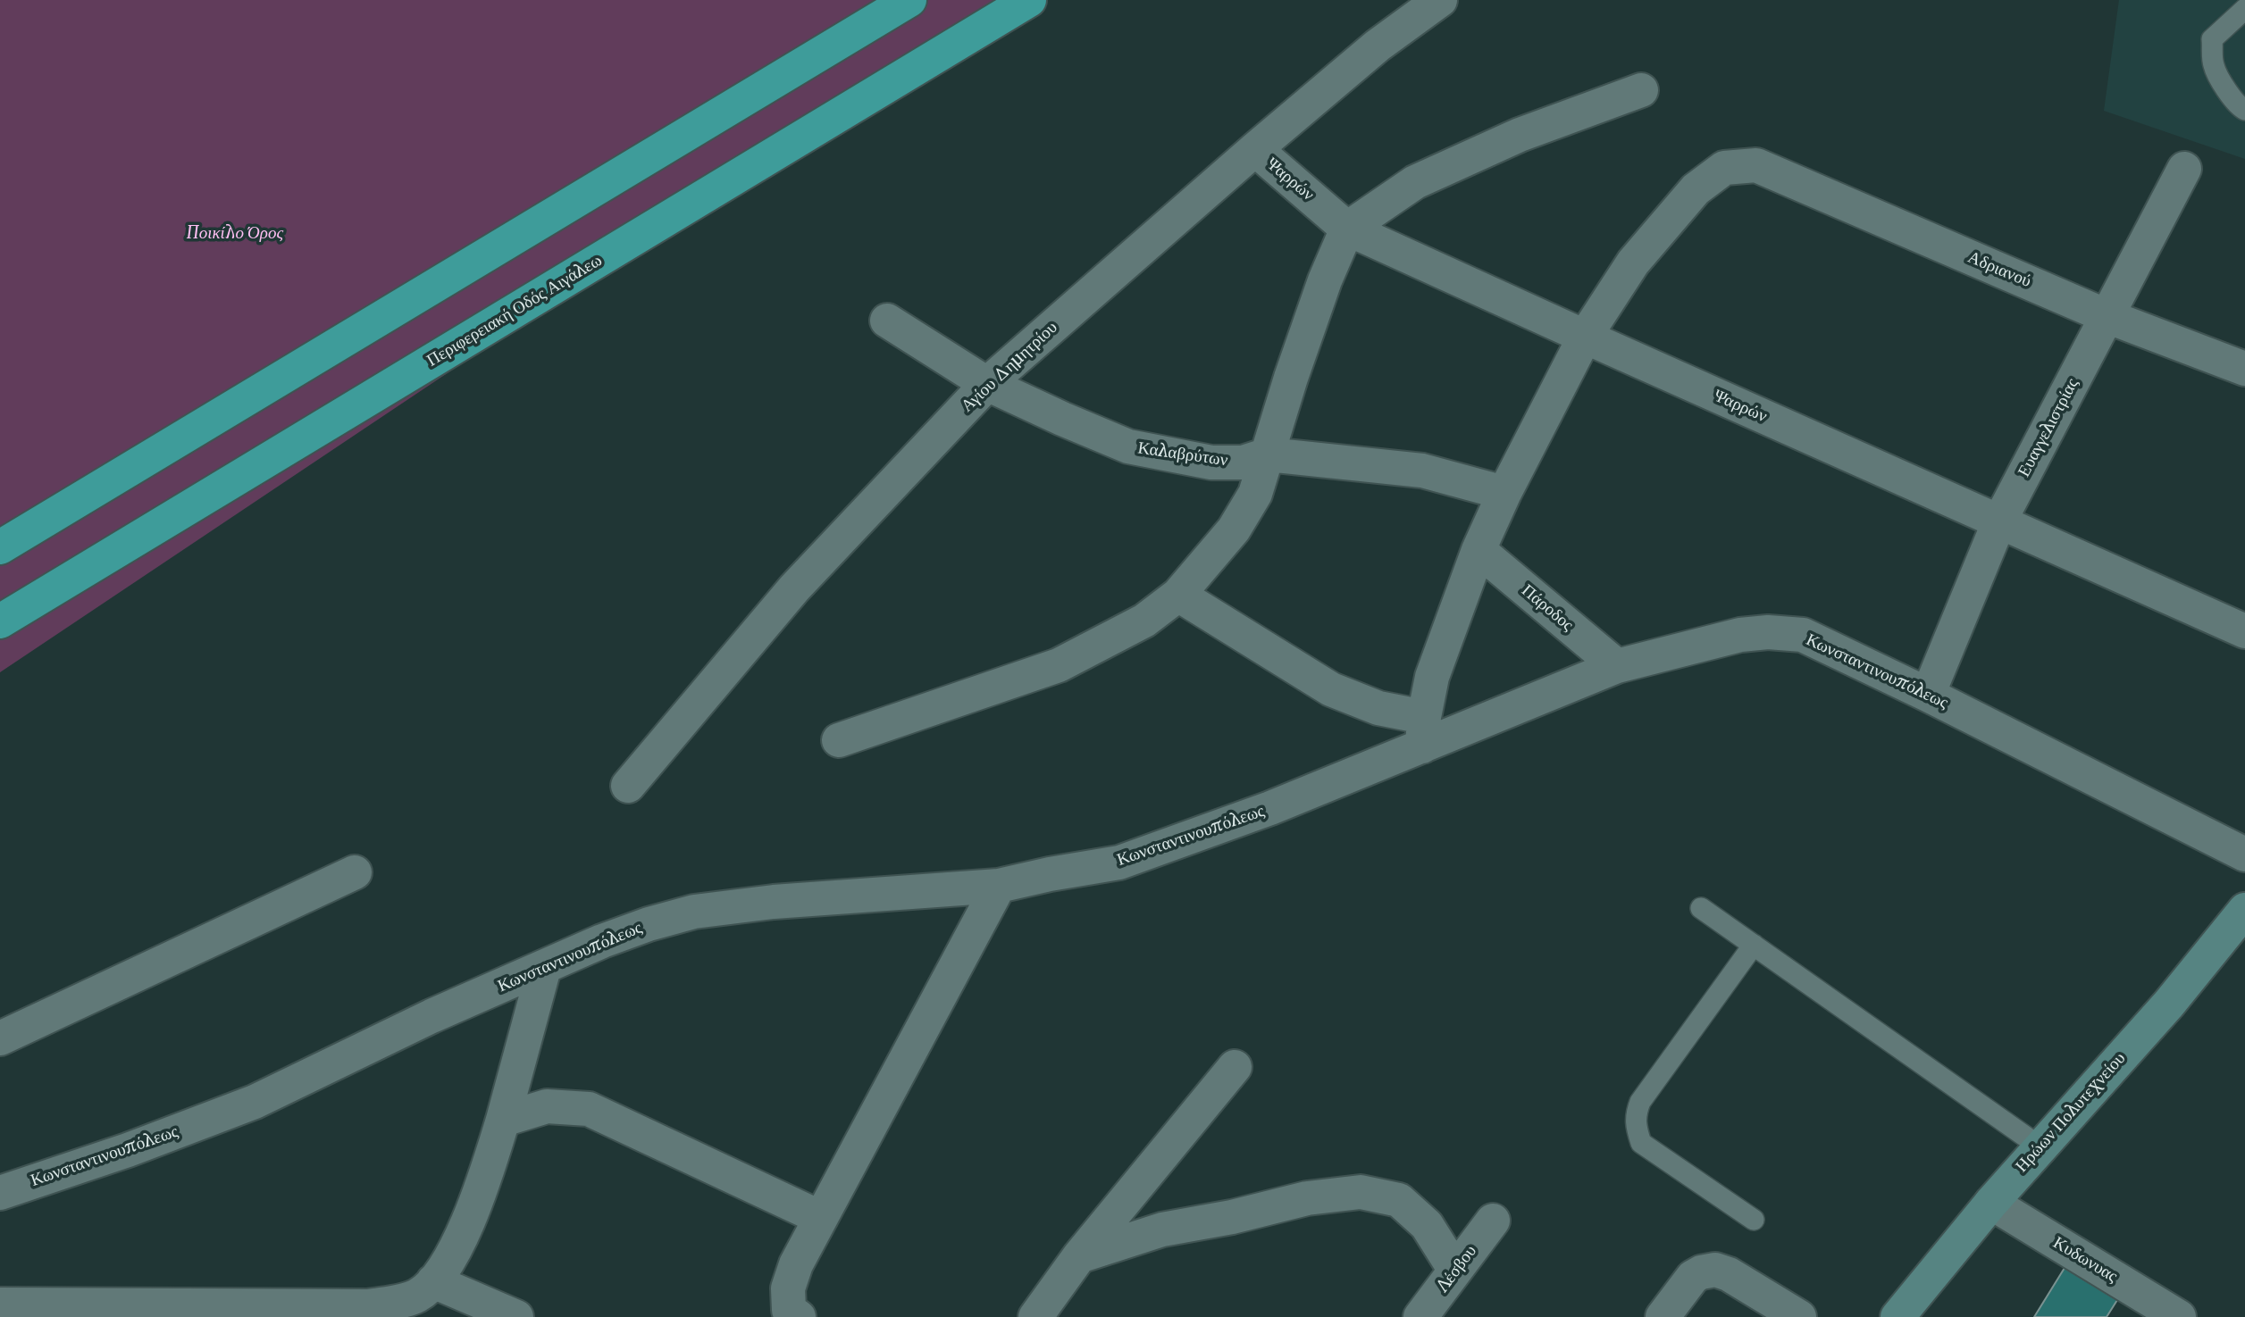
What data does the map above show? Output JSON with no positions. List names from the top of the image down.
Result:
{
  "streets": {
    "highway": ["Περιφερειακή Οδός Αιγάλεω"],
    "street": [
      "Ψαρρών",
      "Αδριανού",
      "Αγίου Δημητρίου",
      "Ευαγγελιστρίας",
      "Καλαβρύτων",
      "Πάροδος",
      "Κωνσταντινουπόλεως",
      "Ηρώων Πολυτεχνείου",
      "Κυδωνυας",
      "Λέσβου"
    ]
  },
  "crossings": [
    ["Ψαρρών", "Αδριανού"],
    ["Ψαρρών", "Αγίου Δημητρίου"],
    ["Ψαρρών", "Ευαγγελιστρίας"],
    ["Αδριανού", "Ευαγγελιστρίας"],
    ["Αγίου Δημητρίου", "Καλαβρύτων"],
    ["Ευαγγελιστρίας", "Κωνσταντινουπόλεως"],
    ["Πάροδος", "Κωνσταντινουπόλεως"],
    ["Ηρώων Πολυτεχνείου", "Κυδωνυας"]
  ],
  "parks": ["Ποικίλο Όρος"]
}
